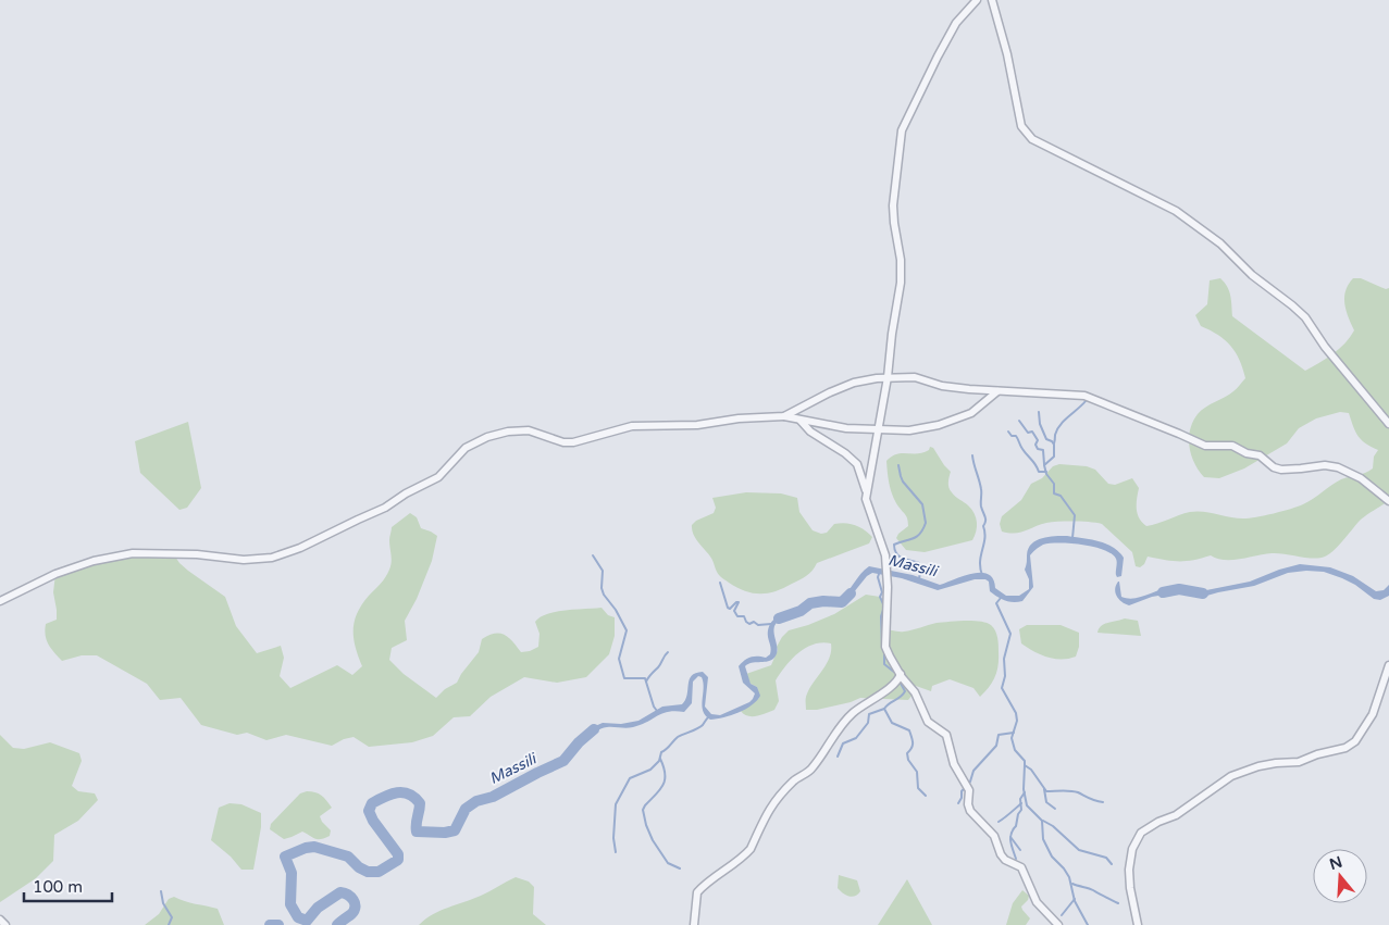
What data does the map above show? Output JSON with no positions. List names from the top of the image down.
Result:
{
  "water": ["Massili"],
  "scale_bar": "100 m",
  "north": "top"
}
